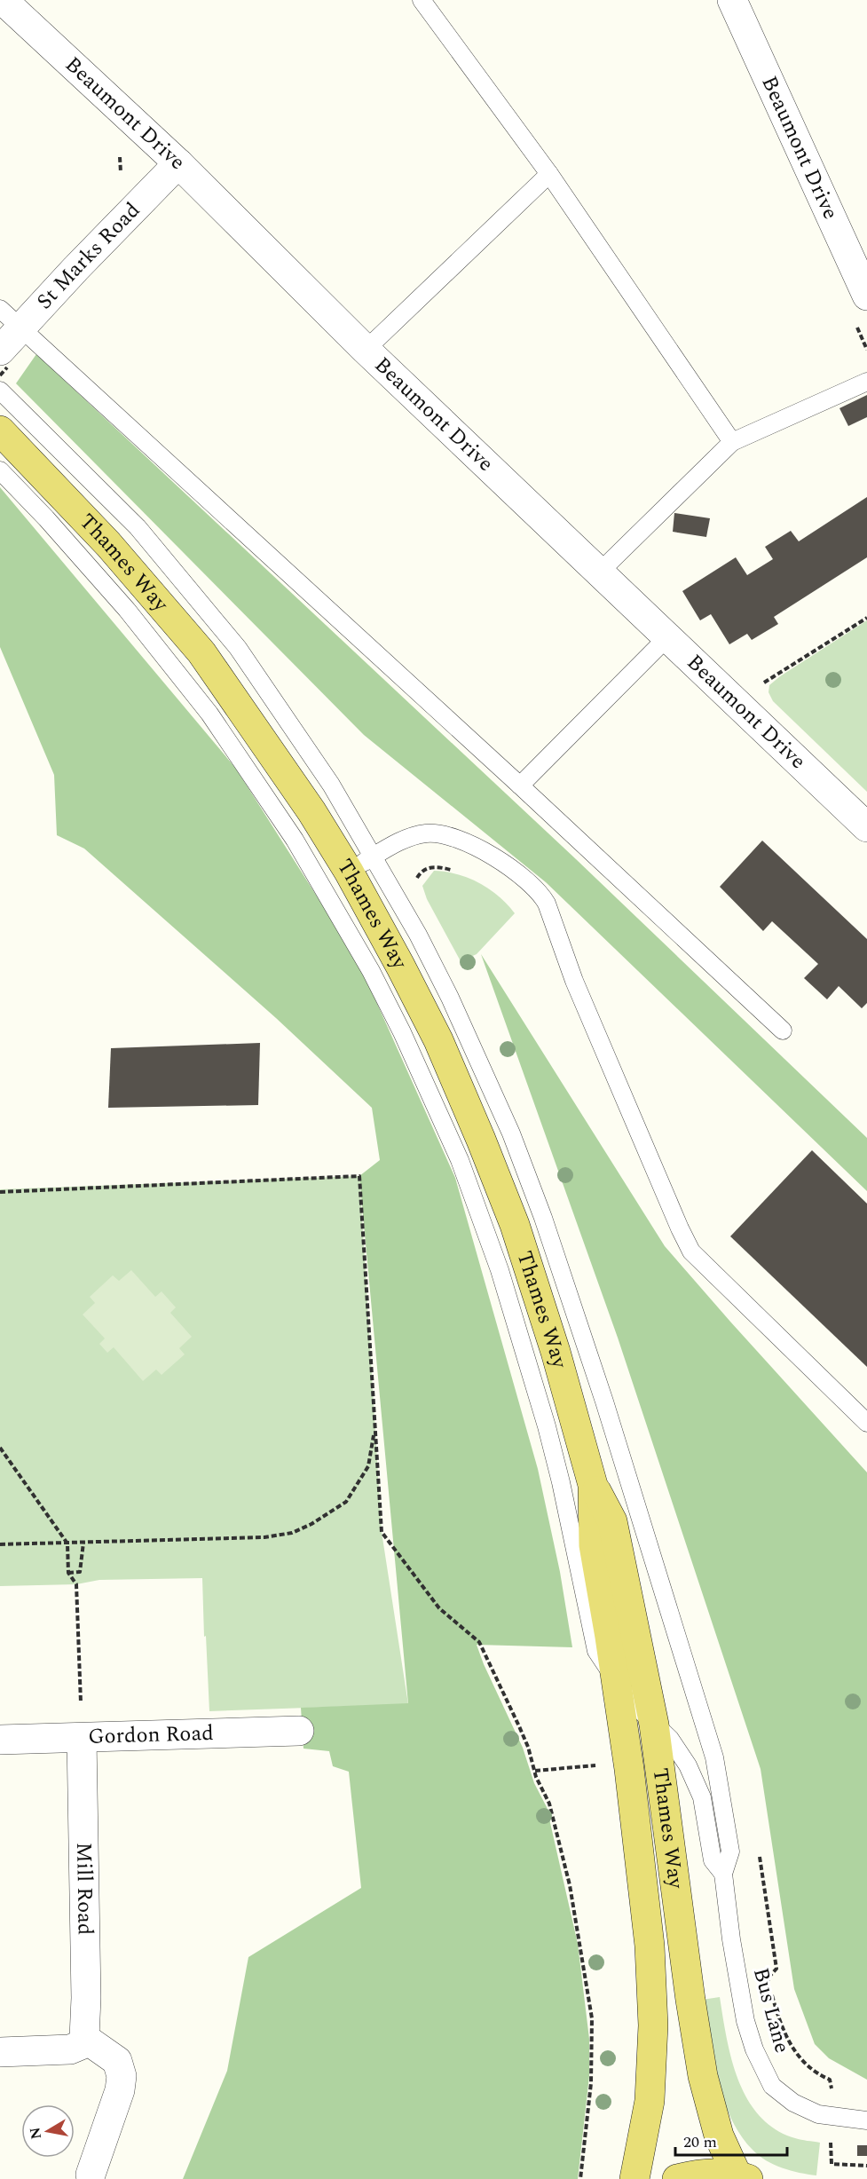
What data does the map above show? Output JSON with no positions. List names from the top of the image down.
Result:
{
  "streets": {
    "main road": ["Thames Way"],
    "street": [
      "Beaumont Drive",
      "St Marks Road",
      "Gordon Road",
      "Mill Road"
    ],
    "lane": ["Bus Lane"]
  },
  "crossings": [
    ["Beaumont Drive", "St Marks Road"],
    ["Gordon Road", "Mill Road"]
  ],
  "scale_bar": "20 m",
  "north": "left"
}
